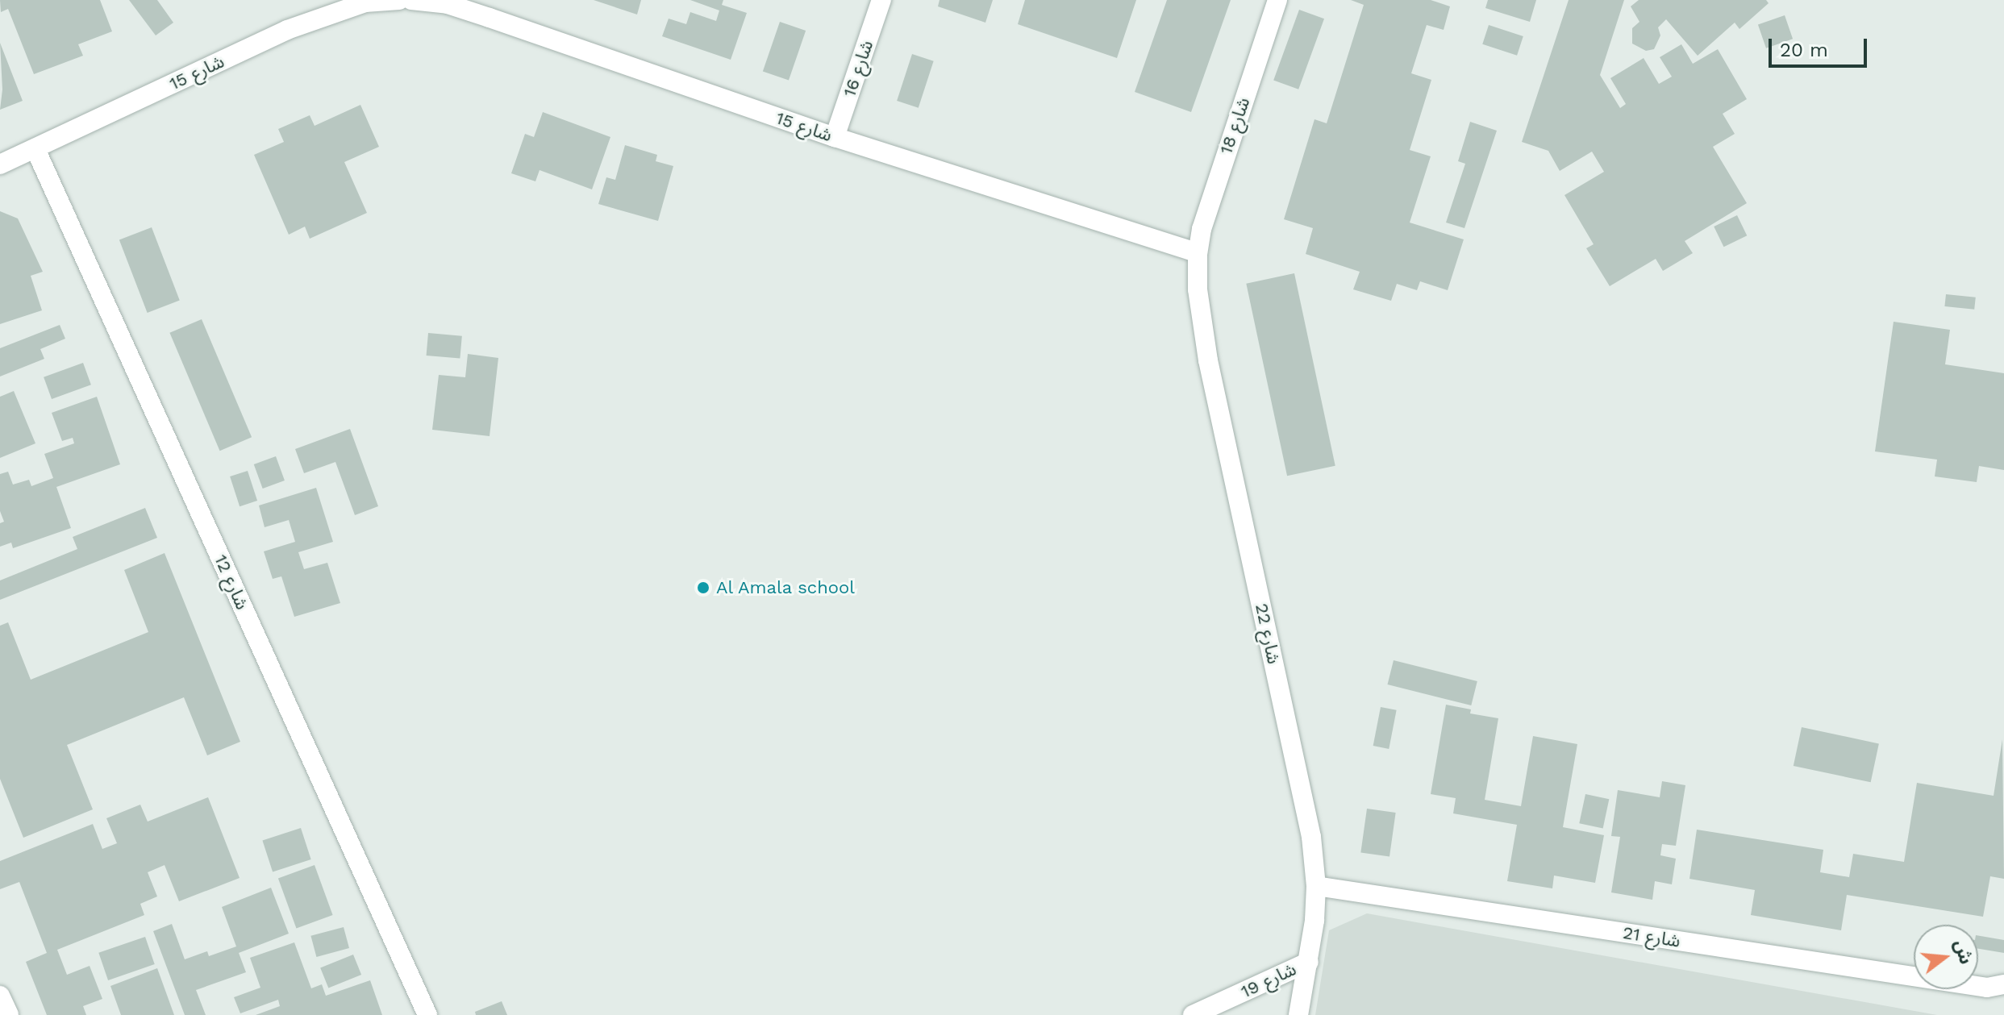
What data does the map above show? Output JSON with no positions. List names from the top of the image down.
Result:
{
  "streets": {
    "street": [
      "شارع 16",
      "شارع 15",
      "شارع 18",
      "شارع 12",
      "شارع 22",
      "شارع 21",
      "شارع 19"
    ]
  },
  "crossings": [
    ["شارع 16", "شارع 15"],
    ["شارع 15", "شارع 18"],
    ["شارع 15", "شارع 12"],
    ["شارع 15", "شارع 22"],
    ["شارع 18", "شارع 22"],
    ["شارع 22", "شارع 21"],
    ["شارع 22", "شارع 19"]
  ],
  "places": ["Al Amala school"],
  "scale_bar": "20 m",
  "north": "right"
}
